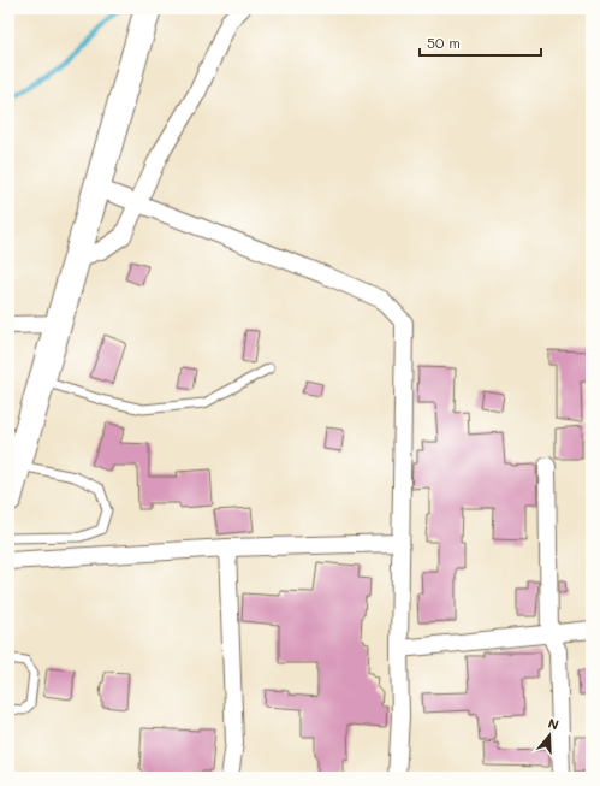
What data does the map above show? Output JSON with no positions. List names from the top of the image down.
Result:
{
  "scale_bar": "50 m",
  "north": "top"
}
